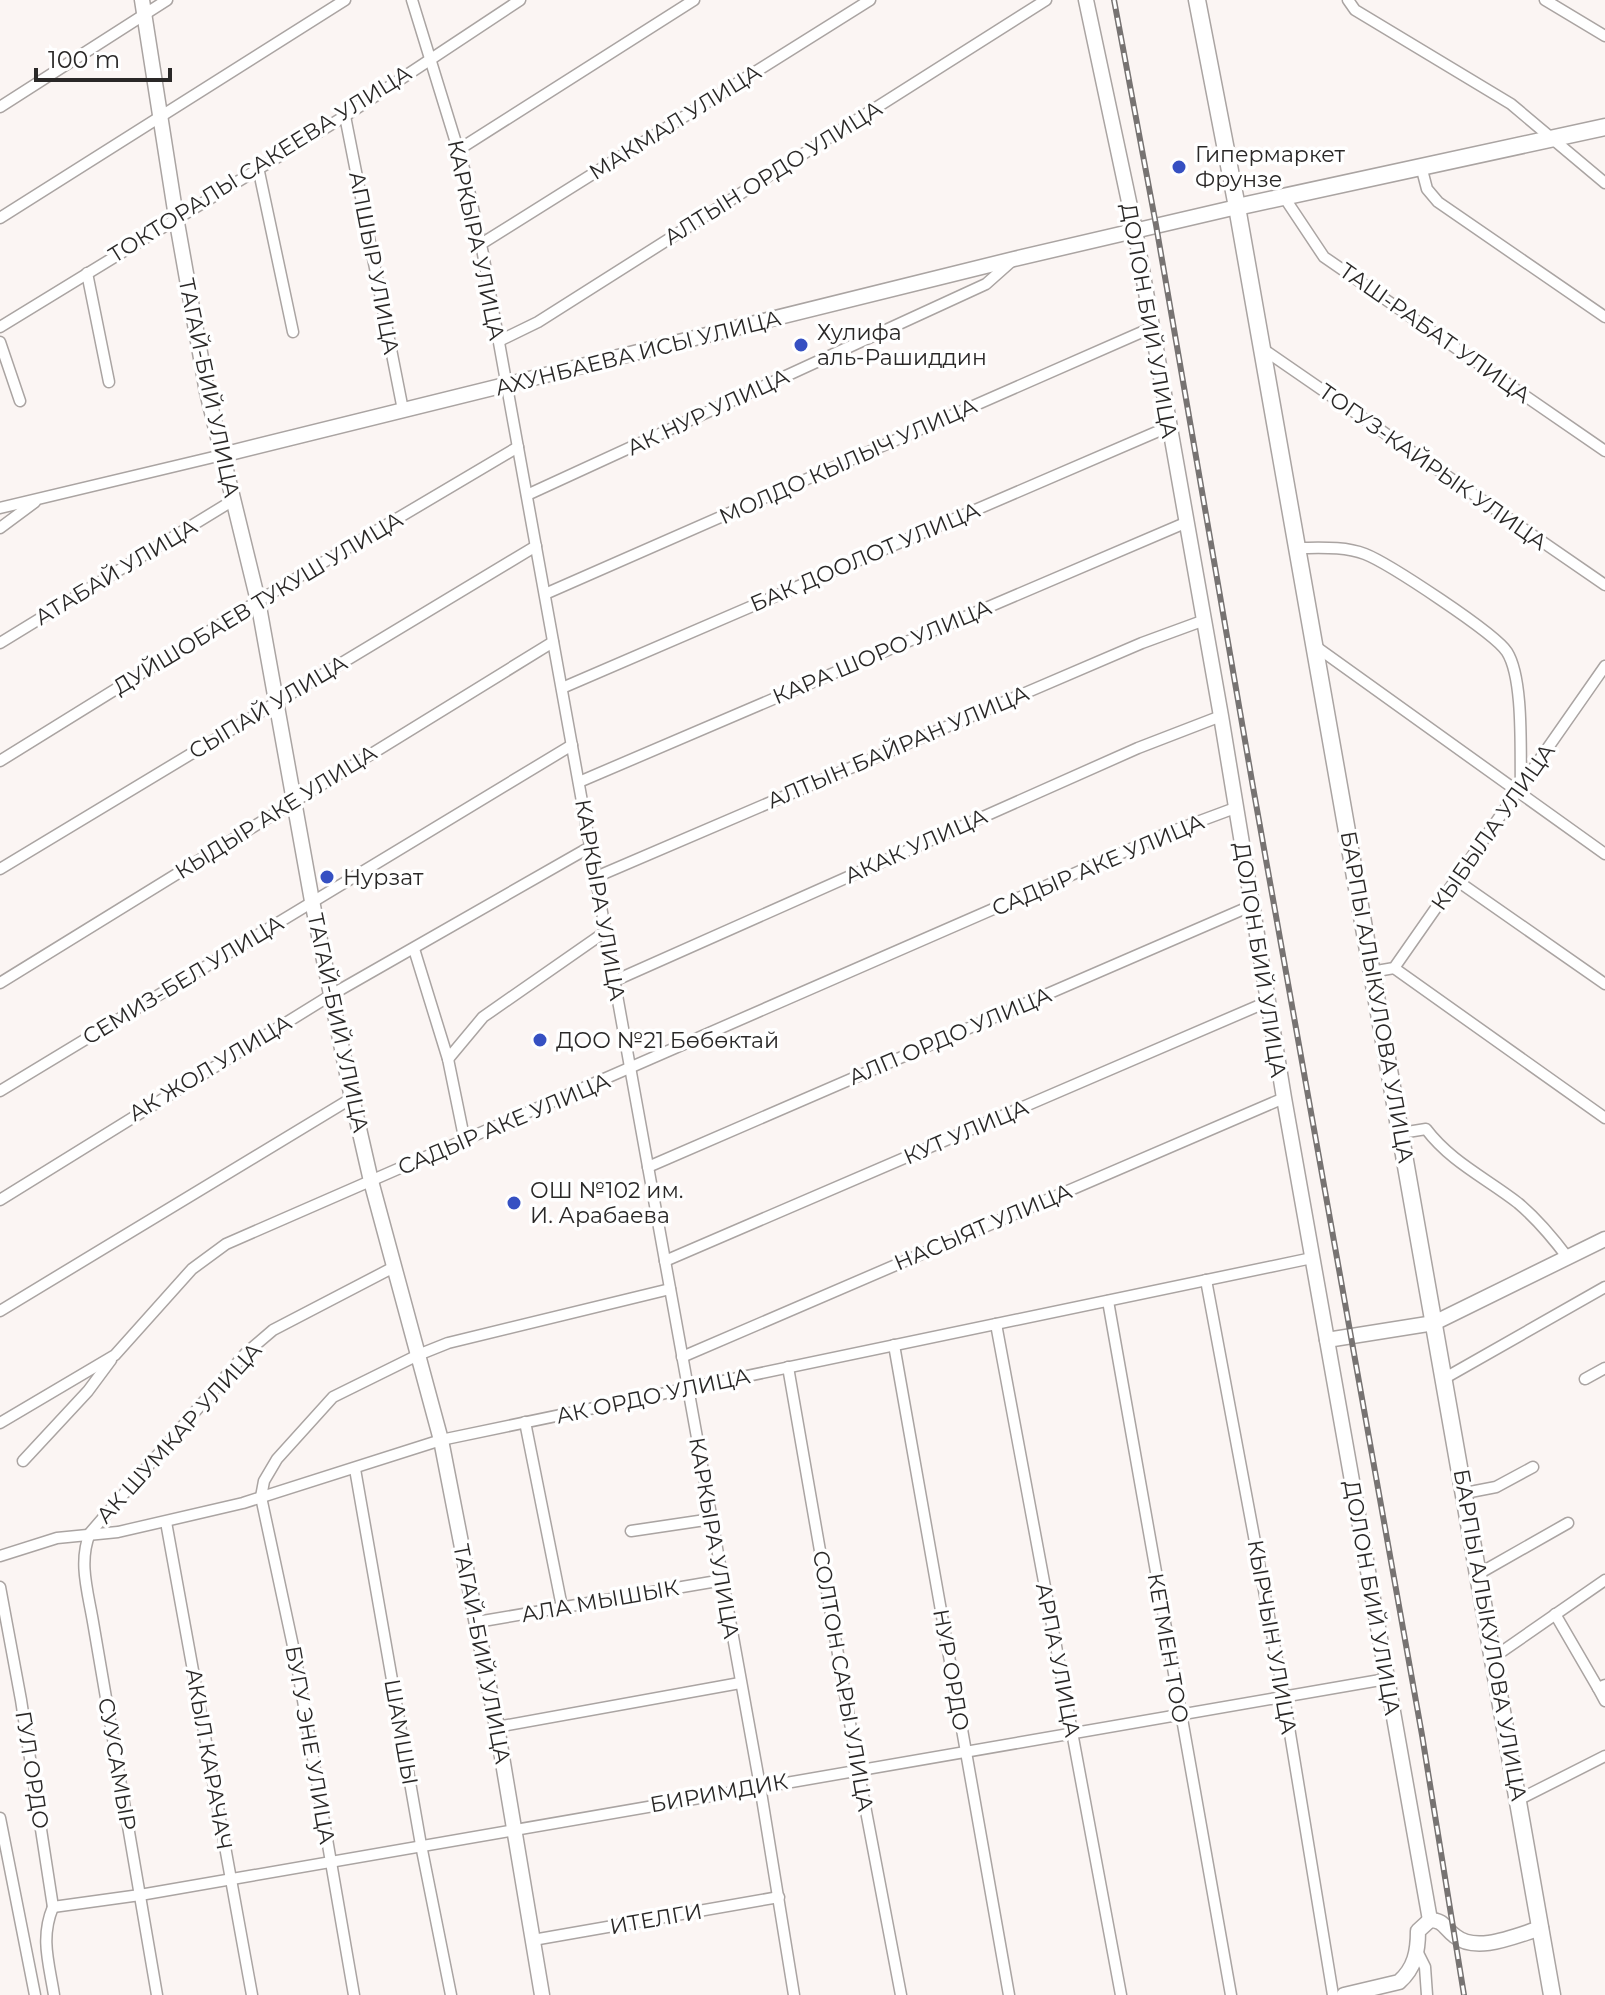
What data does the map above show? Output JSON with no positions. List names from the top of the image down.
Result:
{
  "streets": {
    "main road": ["АХУНБАЕВА ИСЫ УЛИЦА", "БАРПЫ АЛЫКУЛОВА УЛИЦА"],
    "street": [
      "МАКМАЛ УЛИЦА",
      "ТОКТОРАЛЫ САКЕЕВА УЛИЦА",
      "АЛТЫН ОРДО УЛИЦА",
      "КАРКЫРА УЛИЦА",
      "АПШЫР УЛИЦА",
      "ДОЛОН БИЙ УЛИЦА",
      "ТАШ-РАБАТ УЛИЦА",
      "ТАГАЙ-БИЙ УЛИЦА",
      "АК НУР УЛИЦА",
      "МОЛДО КЫЛЫЧ УЛИЦА",
      "ТОГУЗ-КАЙРЫК УЛИЦА",
      "БАК ДООЛОТ УЛИЦА",
      "АТАБАЙ УЛИЦА",
      "ДУЙШОБАЕВ ТУКУШ УЛИЦА",
      "КАРА ШОРО УЛИЦА",
      "СЫПАЙ УЛИЦА",
      "АЛТЫН БАЙРАН УЛИЦА",
      "КЫДЫР АКЕ УЛИЦА",
      "КЫБЫЛА УЛИЦА",
      "АКАК УЛИЦА",
      "САДЫР АКЕ УЛИЦА",
      "СЕМИЗ-БЕЛ УЛИЦА",
      "АЛП ОРДО УЛИЦА",
      "АК ЖОЛ УЛИЦА",
      "КУТ УЛИЦА",
      "НАСЫЯТ УЛИЦА",
      "АК ОРДО УЛИЦА",
      "АК ШУМКАР УЛИЦА",
      "АЛА МЫШЫК",
      "КЫРЧЫН УЛИЦА",
      "КЕТМЕН ТОО",
      "АРПА УЛИЦА",
      "НУР ОРДО",
      "СОЛТОН САРЫ УЛИЦА",
      "ШАМШЫ",
      "БУГУ ЭНЕ УЛИЦА",
      "АКЫЛ КАРАЧАЧ",
      "СУУСАМЫР",
      "ГУЛ ОРДО",
      "БИРИМДИК",
      "ИТЕЛГИ"
    ]
  },
  "crossings": [
    ["МАКМАЛ УЛИЦА", "КАРКЫРА УЛИЦА"],
    ["ТОКТОРАЛЫ САКЕЕВА УЛИЦА", "КАРКЫРА УЛИЦА"],
    ["ТОКТОРАЛЫ САКЕЕВА УЛИЦА", "АПШЫР УЛИЦА"],
    ["ТОКТОРАЛЫ САКЕЕВА УЛИЦА", "ТАГАЙ-БИЙ УЛИЦА"],
    ["АЛТЫН ОРДО УЛИЦА", "КАРКЫРА УЛИЦА"],
    ["КАРКЫРА УЛИЦА", "АХУНБАЕВА ИСЫ УЛИЦА"],
    ["КАРКЫРА УЛИЦА", "АК НУР УЛИЦА"],
    ["КАРКЫРА УЛИЦА", "МОЛДО КЫЛЫЧ УЛИЦА"],
    ["КАРКЫРА УЛИЦА", "БАК ДООЛОТ УЛИЦА"],
    ["КАРКЫРА УЛИЦА", "ДУЙШОБАЕВ ТУКУШ УЛИЦА"],
    ["КАРКЫРА УЛИЦА", "КАРА ШОРО УЛИЦА"],
    ["КАРКЫРА УЛИЦА", "СЫПАЙ УЛИЦА"],
    ["КАРКЫРА УЛИЦА", "АЛТЫН БАЙРАН УЛИЦА"],
    ["КАРКЫРА УЛИЦА", "КЫДЫР АКЕ УЛИЦА"],
    ["КАРКЫРА УЛИЦА", "АКАК УЛИЦА"],
    ["КАРКЫРА УЛИЦА", "САДЫР АКЕ УЛИЦА"],
    ["КАРКЫРА УЛИЦА", "СЕМИЗ-БЕЛ УЛИЦА"],
    ["КАРКЫРА УЛИЦА", "АЛП ОРДО УЛИЦА"],
    ["КАРКЫРА УЛИЦА", "АК ЖОЛ УЛИЦА"],
    ["КАРКЫРА УЛИЦА", "КУТ УЛИЦА"],
    ["КАРКЫРА УЛИЦА", "НАСЫЯТ УЛИЦА"],
    ["КАРКЫРА УЛИЦА", "АК ОРДО УЛИЦА"],
    ["КАРКЫРА УЛИЦА", "АЛА МЫШЫК"],
    ["КАРКЫРА УЛИЦА", "БИРИМДИК"],
    ["КАРКЫРА УЛИЦА", "ИТЕЛГИ"],
    ["АПШЫР УЛИЦА", "АХУНБАЕВА ИСЫ УЛИЦА"],
    ["ДОЛОН БИЙ УЛИЦА", "АХУНБАЕВА ИСЫ УЛИЦА"],
    ["ДОЛОН БИЙ УЛИЦА", "МОЛДО КЫЛЫЧ УЛИЦА"],
    ["ДОЛОН БИЙ УЛИЦА", "БАК ДООЛОТ УЛИЦА"],
    ["ДОЛОН БИЙ УЛИЦА", "КАРА ШОРО УЛИЦА"],
    ["ДОЛОН БИЙ УЛИЦА", "АЛТЫН БАЙРАН УЛИЦА"],
    ["ДОЛОН БИЙ УЛИЦА", "АКАК УЛИЦА"],
    ["ДОЛОН БИЙ УЛИЦА", "САДЫР АКЕ УЛИЦА"],
    ["ДОЛОН БИЙ УЛИЦА", "АЛП ОРДО УЛИЦА"],
    ["ДОЛОН БИЙ УЛИЦА", "КУТ УЛИЦА"],
    ["ДОЛОН БИЙ УЛИЦА", "НАСЫЯТ УЛИЦА"],
    ["ДОЛОН БИЙ УЛИЦА", "АК ОРДО УЛИЦА"],
    ["ДОЛОН БИЙ УЛИЦА", "БИРИМДИК"],
    ["ТАШ-РАБАТ УЛИЦА", "АХУНБАЕВА ИСЫ УЛИЦА"],
    ["АХУНБАЕВА ИСЫ УЛИЦА", "ТАГАЙ-БИЙ УЛИЦА"],
    ["АХУНБАЕВА ИСЫ УЛИЦА", "АК НУР УЛИЦА"],
    ["АХУНБАЕВА ИСЫ УЛИЦА", "БАРПЫ АЛЫКУЛОВА УЛИЦА"],
    ["ТАГАЙ-БИЙ УЛИЦА", "АТАБАЙ УЛИЦА"],
    ["ТАГАЙ-БИЙ УЛИЦА", "ДУЙШОБАЕВ ТУКУШ УЛИЦА"],
    ["ТАГАЙ-БИЙ УЛИЦА", "СЫПАЙ УЛИЦА"],
    ["ТАГАЙ-БИЙ УЛИЦА", "КЫДЫР АКЕ УЛИЦА"],
    ["ТАГАЙ-БИЙ УЛИЦА", "САДЫР АКЕ УЛИЦА"],
    ["ТАГАЙ-БИЙ УЛИЦА", "СЕМИЗ-БЕЛ УЛИЦА"],
    ["ТАГАЙ-БИЙ УЛИЦА", "АК ЖОЛ УЛИЦА"],
    ["ТАГАЙ-БИЙ УЛИЦА", "АК ОРДО УЛИЦА"],
    ["ТАГАЙ-БИЙ УЛИЦА", "АК ШУМКАР УЛИЦА"],
    ["ТАГАЙ-БИЙ УЛИЦА", "АЛА МЫШЫК"],
    ["ТАГАЙ-БИЙ УЛИЦА", "БИРИМДИК"],
    ["ТАГАЙ-БИЙ УЛИЦА", "ИТЕЛГИ"],
    ["ТОГУЗ-КАЙРЫК УЛИЦА", "БАРПЫ АЛЫКУЛОВА УЛИЦА"],
    ["АК ОРДО УЛИЦА", "АК ШУМКАР УЛИЦА"],
    ["АК ОРДО УЛИЦА", "КЫРЧЫН УЛИЦА"],
    ["АК ОРДО УЛИЦА", "КЕТМЕН ТОО"],
    ["АК ОРДО УЛИЦА", "АРПА УЛИЦА"],
    ["АК ОРДО УЛИЦА", "НУР ОРДО"],
    ["АК ОРДО УЛИЦА", "СОЛТОН САРЫ УЛИЦА"],
    ["АК ОРДО УЛИЦА", "ШАМШЫ"],
    ["АК ОРДО УЛИЦА", "БУГУ ЭНЕ УЛИЦА"],
    ["АК ОРДО УЛИЦА", "АКЫЛ КАРАЧАЧ"],
    ["АК ОРДО УЛИЦА", "СУУСАМЫР"],
    ["АК ШУМКАР УЛИЦА", "СУУСАМЫР"],
    ["КЫРЧЫН УЛИЦА", "БИРИМДИК"],
    ["КЕТМЕН ТОО", "БИРИМДИК"],
    ["АРПА УЛИЦА", "БИРИМДИК"],
    ["НУР ОРДО", "БИРИМДИК"],
    ["СОЛТОН САРЫ УЛИЦА", "БИРИМДИК"],
    ["ШАМШЫ", "БИРИМДИК"],
    ["БУГУ ЭНЕ УЛИЦА", "БИРИМДИК"],
    ["АКЫЛ КАРАЧАЧ", "БИРИМДИК"],
    ["СУУСАМЫР", "БИРИМДИК"],
    ["ГУЛ ОРДО", "БИРИМДИК"]
  ],
  "places": [
    "Гипермаркет Фрунзе",
    "Хулифа аль-Рашиддин",
    "Нурзат",
    "ДОО №21 Бөбөктай",
    "ОШ №102 им. И. Арабаева"
  ],
  "scale_bar": "100 m"
}
